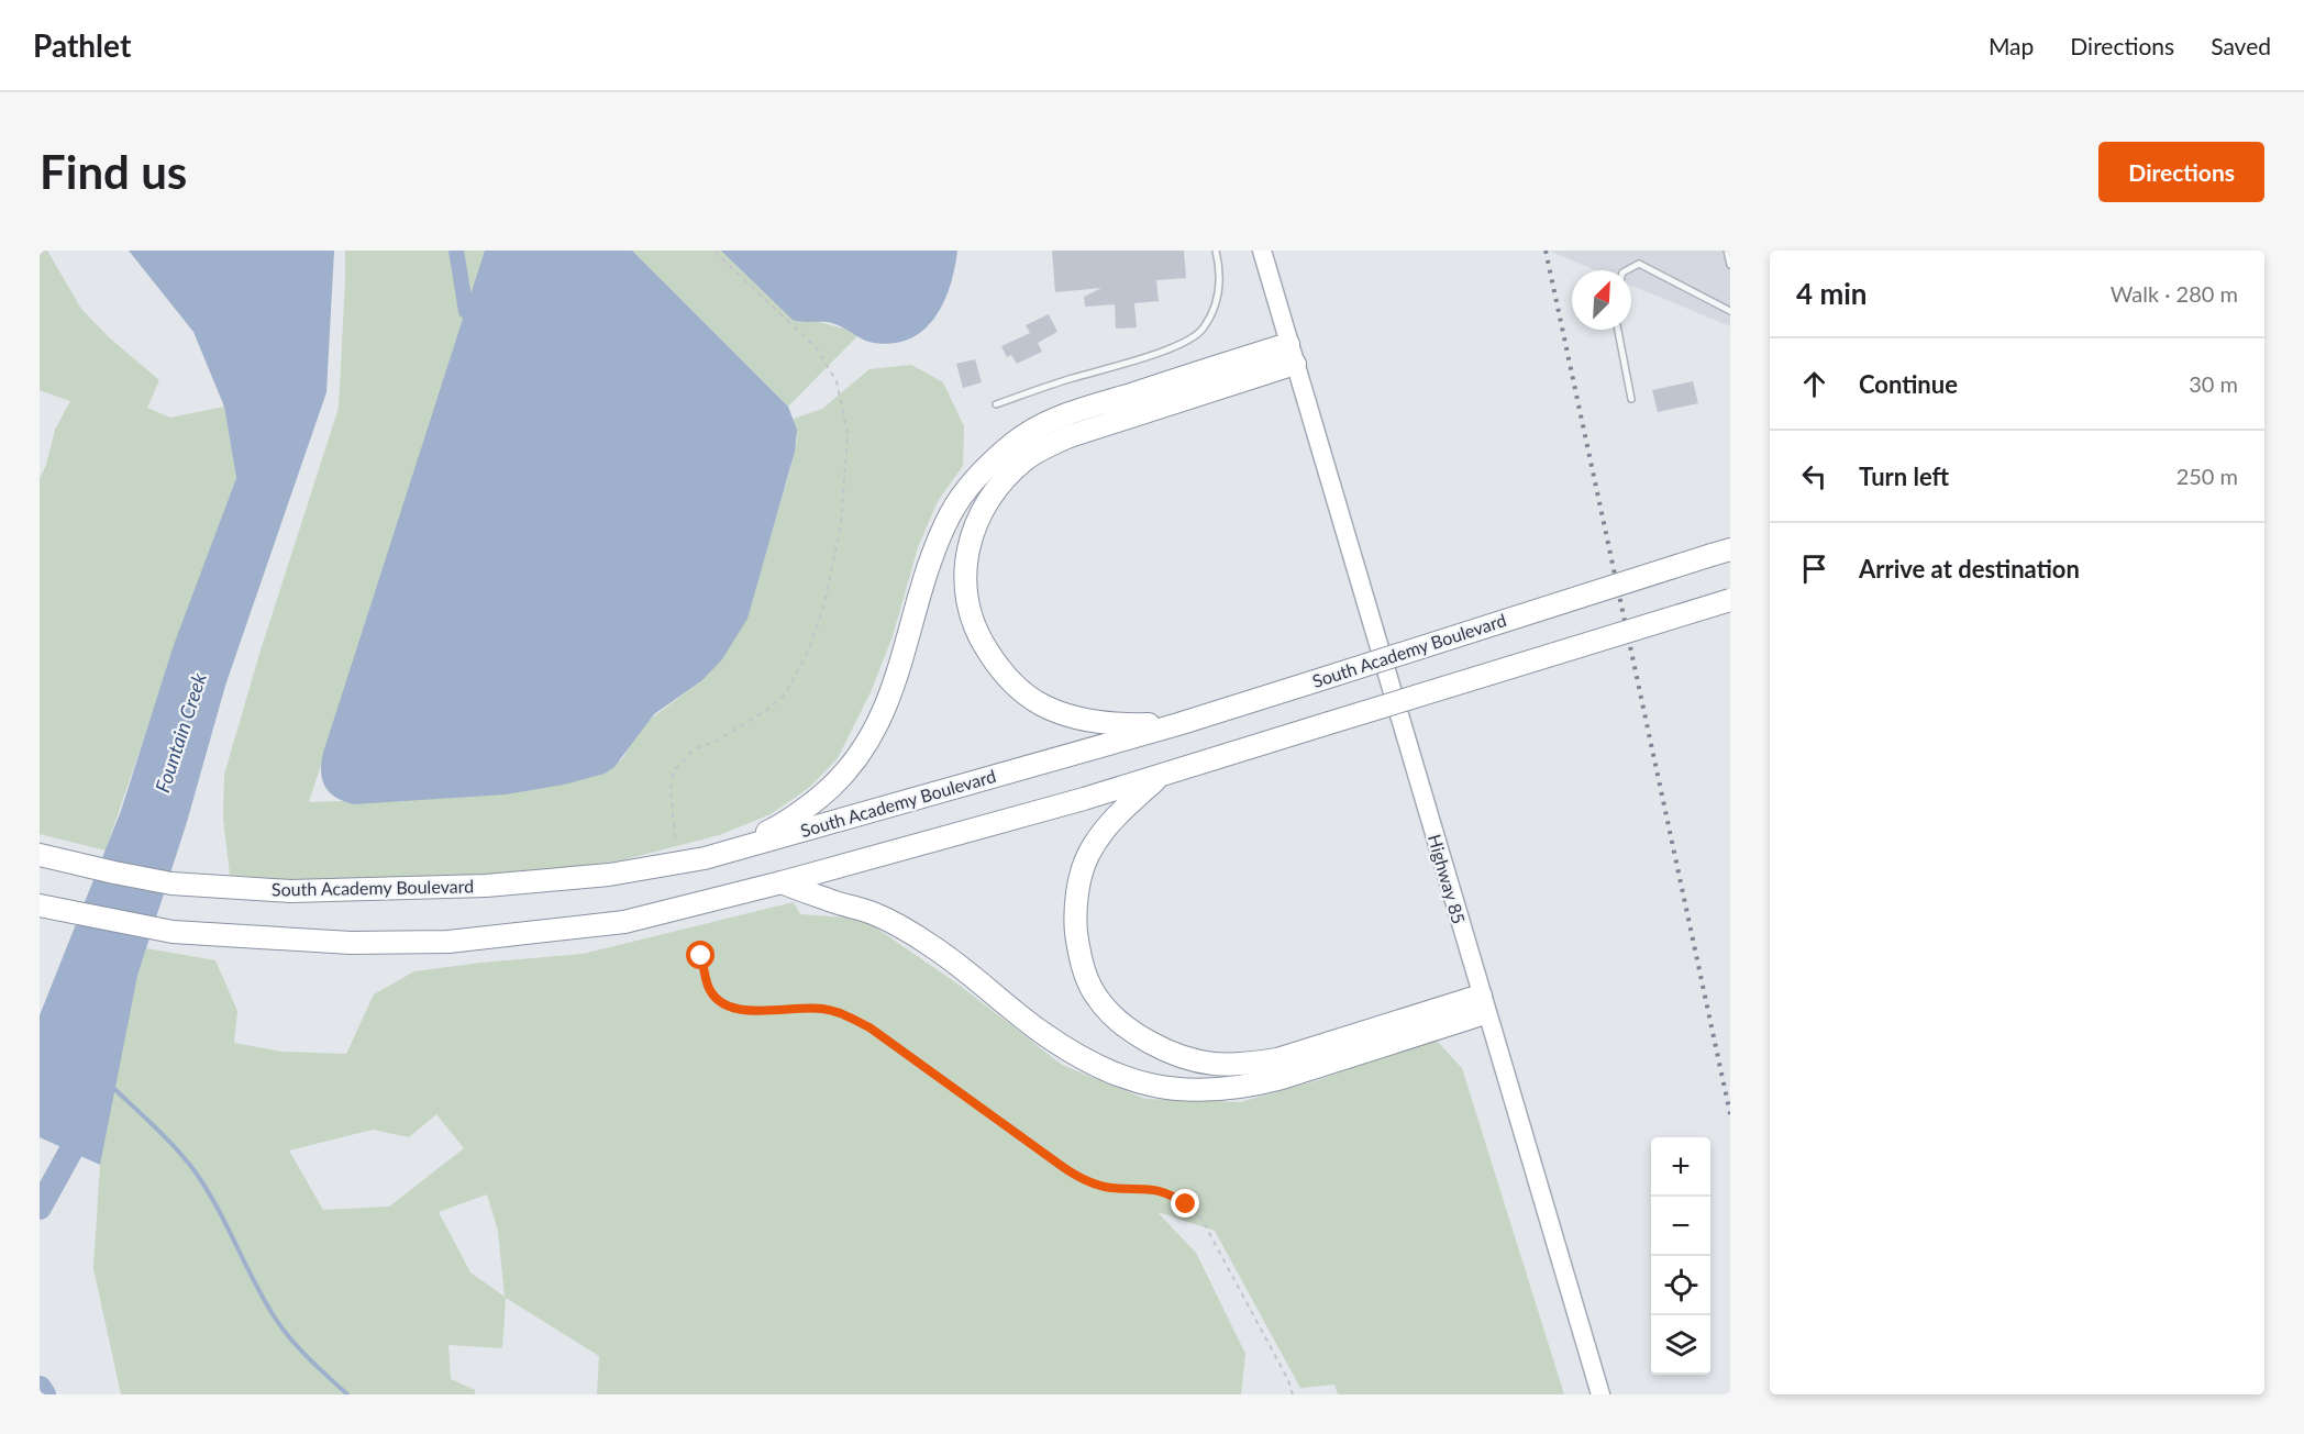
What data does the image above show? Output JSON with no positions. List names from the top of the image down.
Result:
{
  "streets": {
    "highway": ["South Academy Boulevard"],
    "main road": ["Highway 85"]
  },
  "water": ["Fountain Creek"],
  "north": "top right",
  "page": {
    "header": "Pathlet",
    "nav": ["Map", "Directions", "Saved"],
    "buttons": "Directions",
    "title": "Find us",
    "heading": ["4 min", "Walk · 280 m"],
    "list": [
      ["Continue", "30 m"],
      ["Turn left", "250 m"],
      "Arrive at destination"
    ],
    "map_buttons": ["+", "−"]
  }
}
